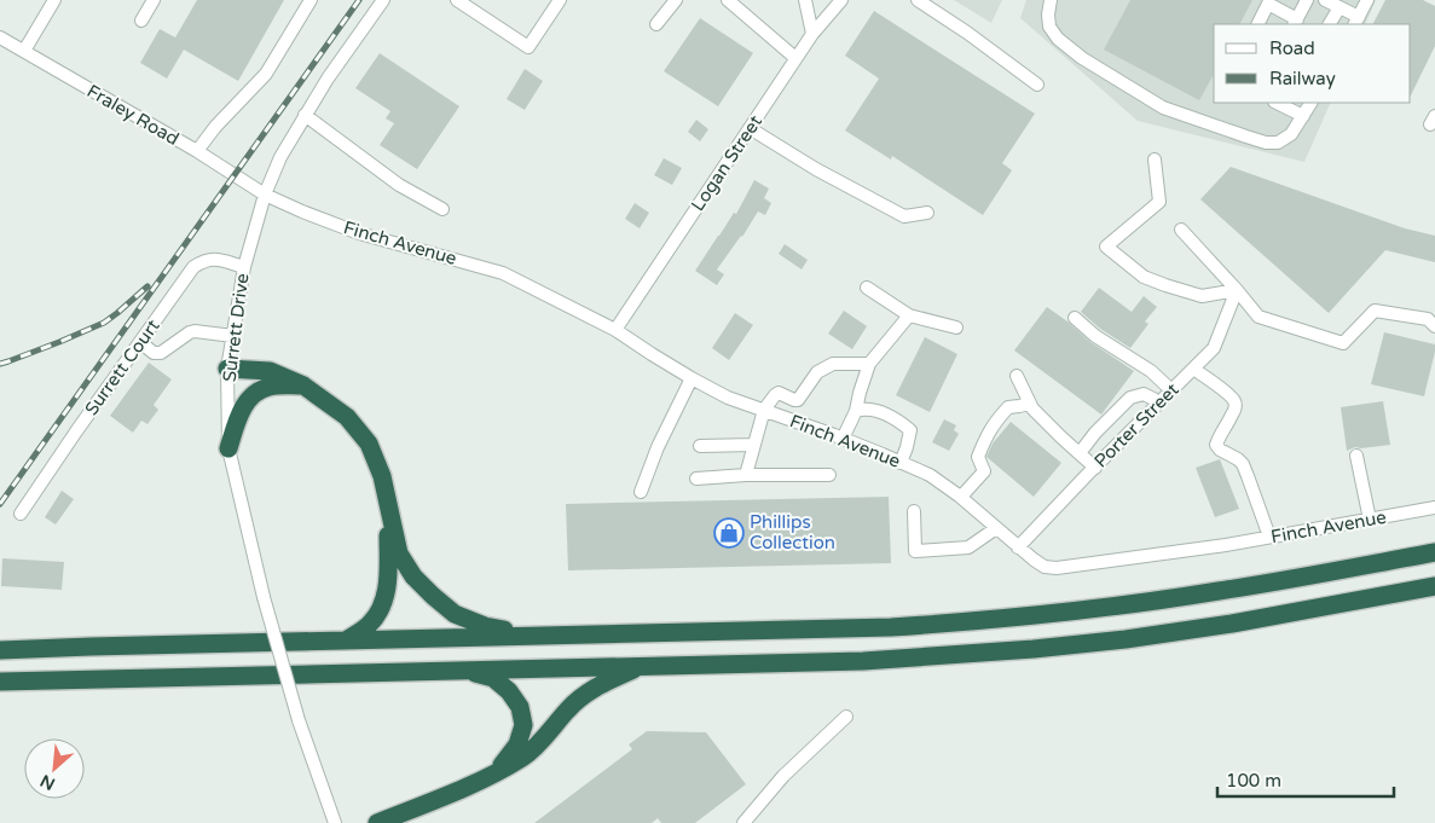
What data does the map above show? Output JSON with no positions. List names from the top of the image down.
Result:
{
  "streets": {
    "street": [
      "Fraley Road",
      "Logan Street",
      "Finch Avenue",
      "Surrett Drive",
      "Surrett Court",
      "Porter Street"
    ]
  },
  "crossings": [
    ["Fraley Road", "Finch Avenue"],
    ["Fraley Road", "Surrett Drive"],
    ["Logan Street", "Finch Avenue"],
    ["Finch Avenue", "Surrett Drive"],
    ["Finch Avenue", "Porter Street"],
    ["Surrett Drive", "Surrett Court"]
  ],
  "places": {
    "shop": ["Phillips Collection"]
  },
  "legend": ["Road", "Railway"],
  "scale_bar": "100 m",
  "north": "bottom left"
}
